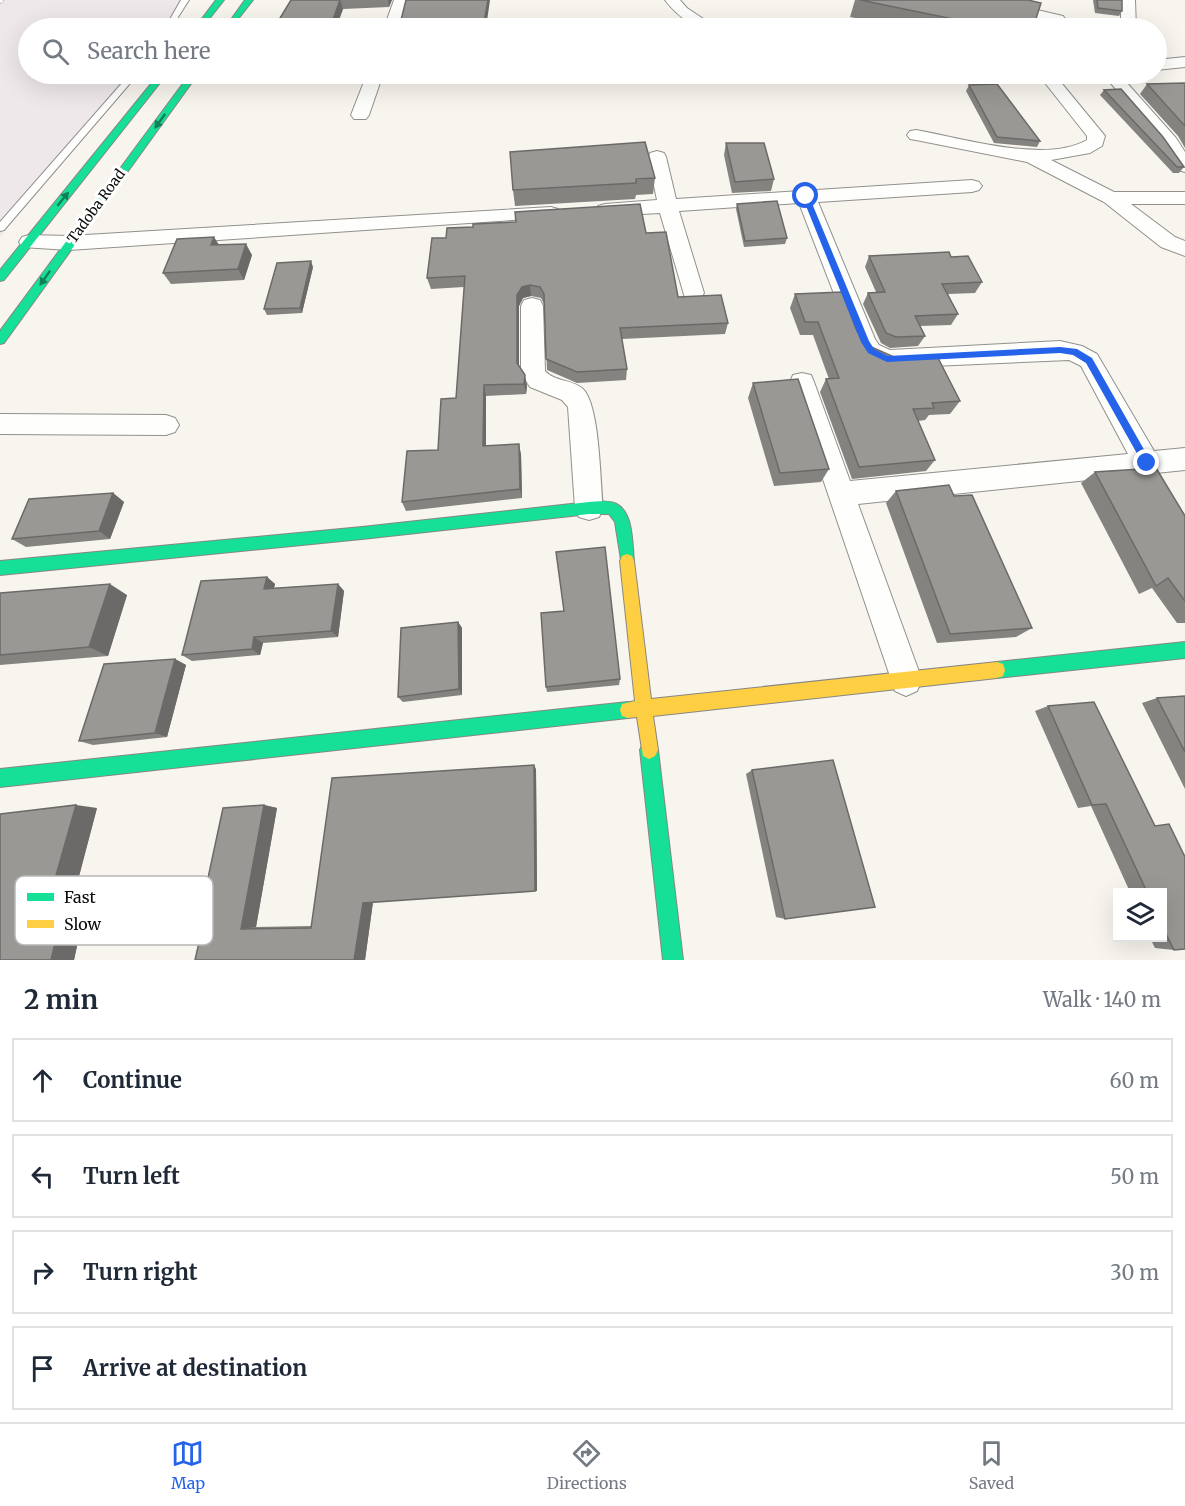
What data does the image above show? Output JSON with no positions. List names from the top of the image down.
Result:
{
  "streets": {
    "street": ["Tadoba Road"]
  },
  "legend": ["Fast", "Slow"],
  "page": {
    "search": "Search here",
    "heading": ["2 min", "Walk · 140 m"],
    "list": [
      ["Continue", "60 m"],
      ["Turn left", "50 m"],
      ["Turn right", "30 m"],
      "Arrive at destination"
    ],
    "nav": ["Map", "Directions", "Saved"]
  }
}
